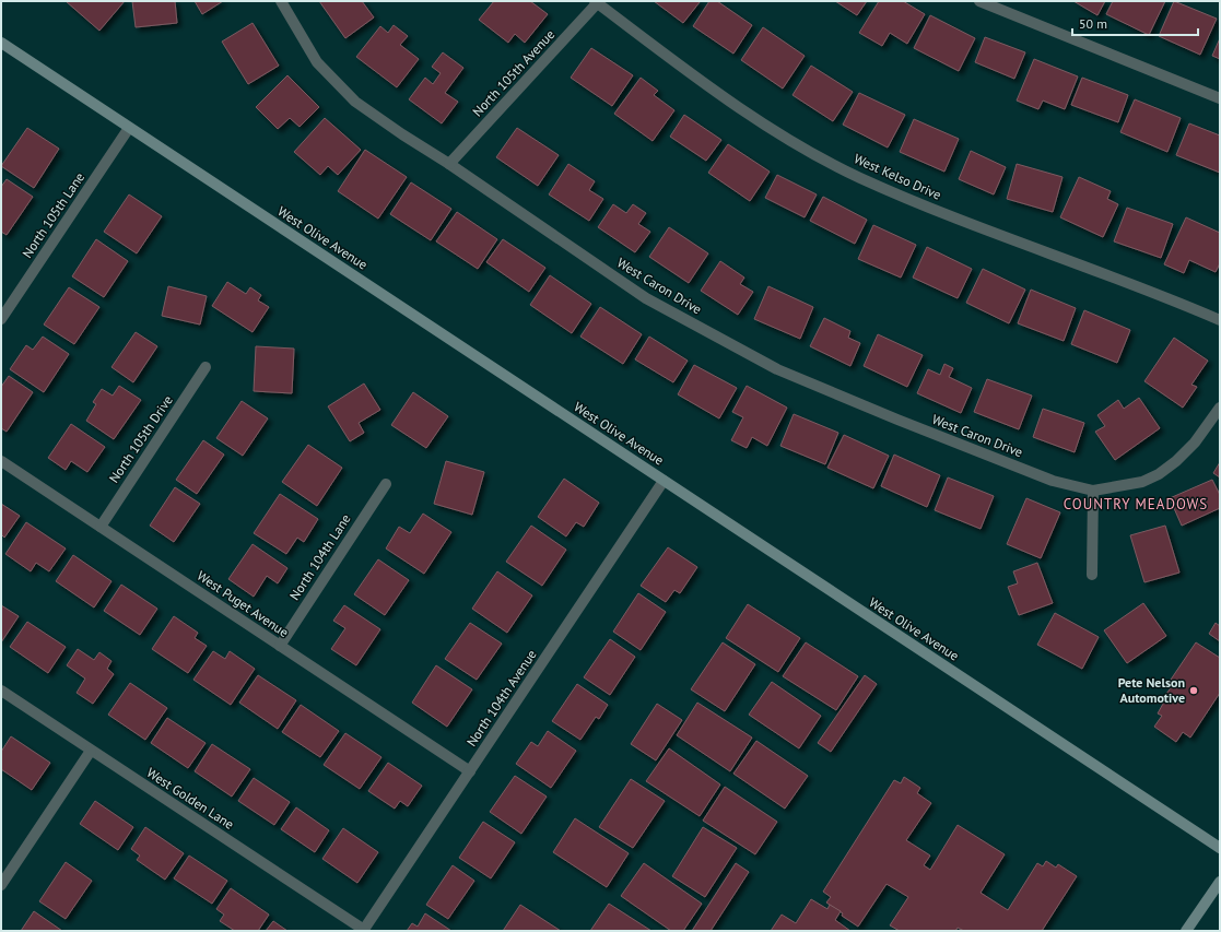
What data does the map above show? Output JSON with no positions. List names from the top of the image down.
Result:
{
  "streets": {
    "main road": ["West Olive Avenue"],
    "street": [
      "North 105th Avenue",
      "West Kelso Drive",
      "North 105th Lane",
      "West Caron Drive",
      "North 105th Drive",
      "North 104th Lane",
      "West Puget Avenue",
      "North 104th Avenue",
      "West Golden Lane"
    ]
  },
  "crossings": [
    ["North 105th Avenue", "West Kelso Drive"],
    ["North 105th Avenue", "West Caron Drive"],
    ["North 105th Lane", "West Olive Avenue"],
    ["West Olive Avenue", "North 104th Avenue"],
    ["North 105th Drive", "West Puget Avenue"],
    ["North 104th Lane", "West Puget Avenue"],
    ["West Puget Avenue", "North 104th Avenue"],
    ["North 104th Avenue", "West Golden Lane"]
  ],
  "districts": ["COUNTRY MEADOWS"],
  "places": ["Pete Nelson Automotive"],
  "scale_bar": "50 m"
}
